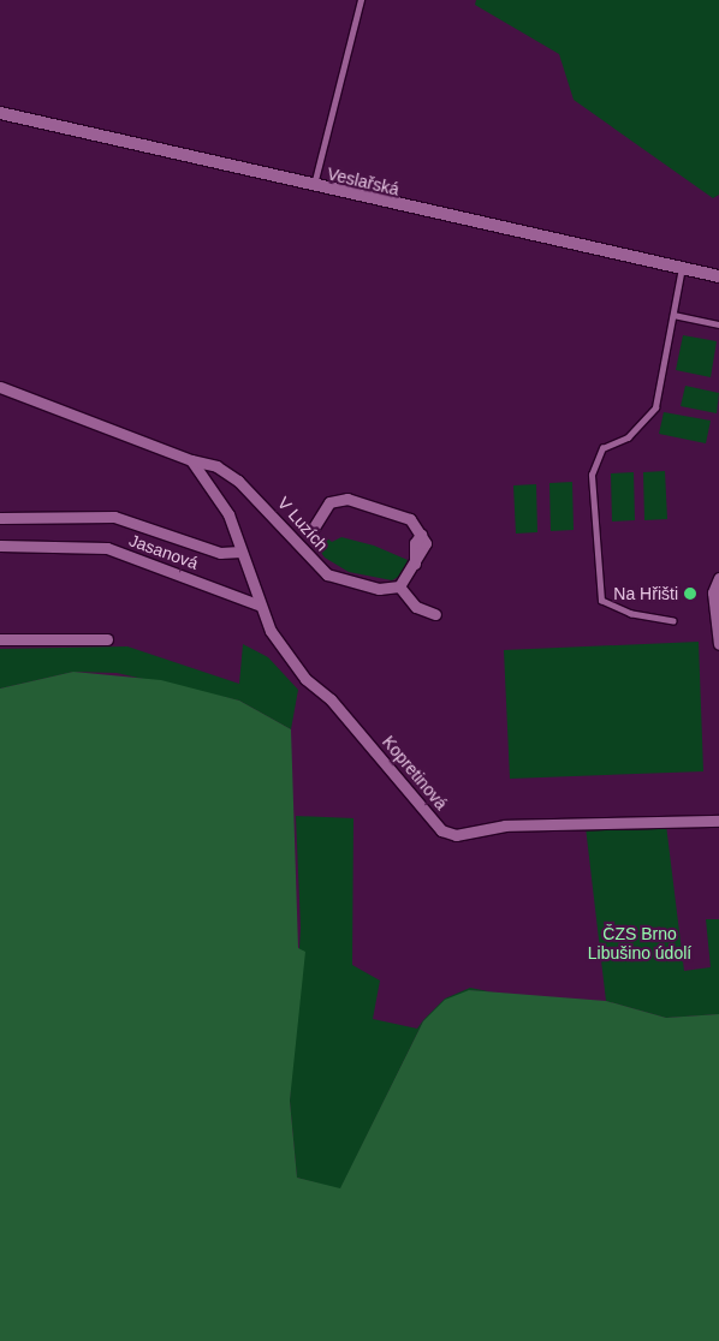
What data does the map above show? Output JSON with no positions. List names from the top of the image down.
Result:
{
  "streets": {
    "street": [
      "Veslařská",
      "V Luzích",
      "Jasanová",
      "Kopretinová"
    ]
  },
  "crossings": [
    ["Jasanová", "Kopretinová"]
  ],
  "parks": ["ČZS Brno Libušino údolí"],
  "places": ["Na Hřišti"]
}
